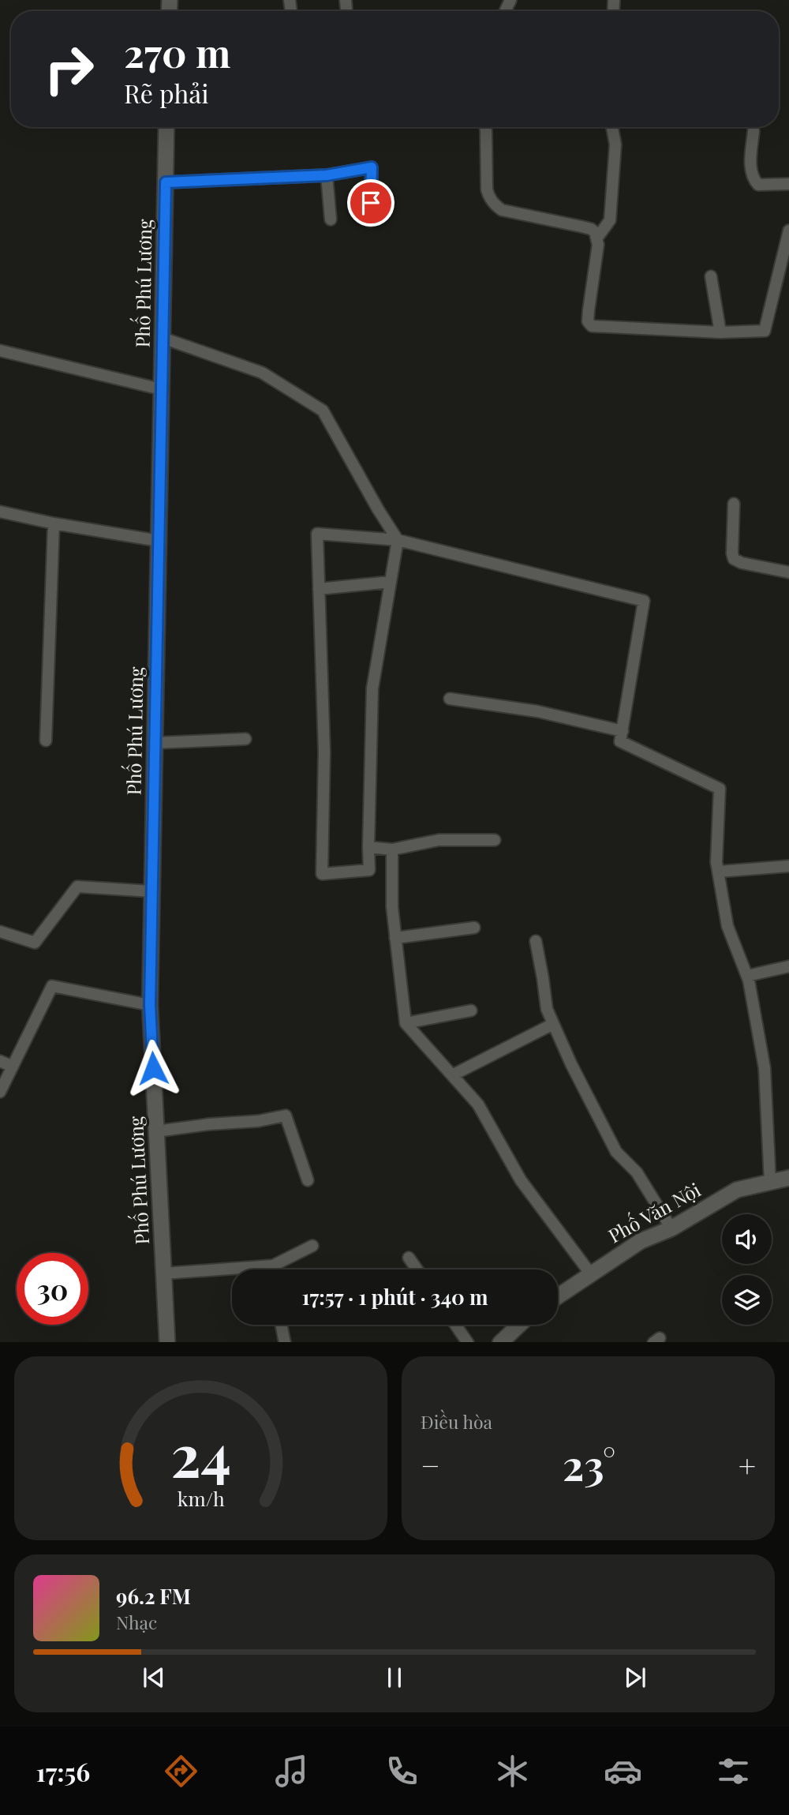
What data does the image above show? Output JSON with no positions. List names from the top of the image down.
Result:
{
  "streets": {
    "street": ["Phố Phú Lương", "Phố Văn Nội"]
  },
  "page": {
    "turn": ["270 m", "Rẽ phải"],
    "limit": "30",
    "trip": "17:57 · 1 phút · 340 m",
    "tile": "Điều hòa",
    "heat": ["−", "23°", "+"],
    "song": ["96.2 FM", "Nhạc"],
    "tabs": "17:56",
    "gauge": ["24", "km/h"]
  }
}
